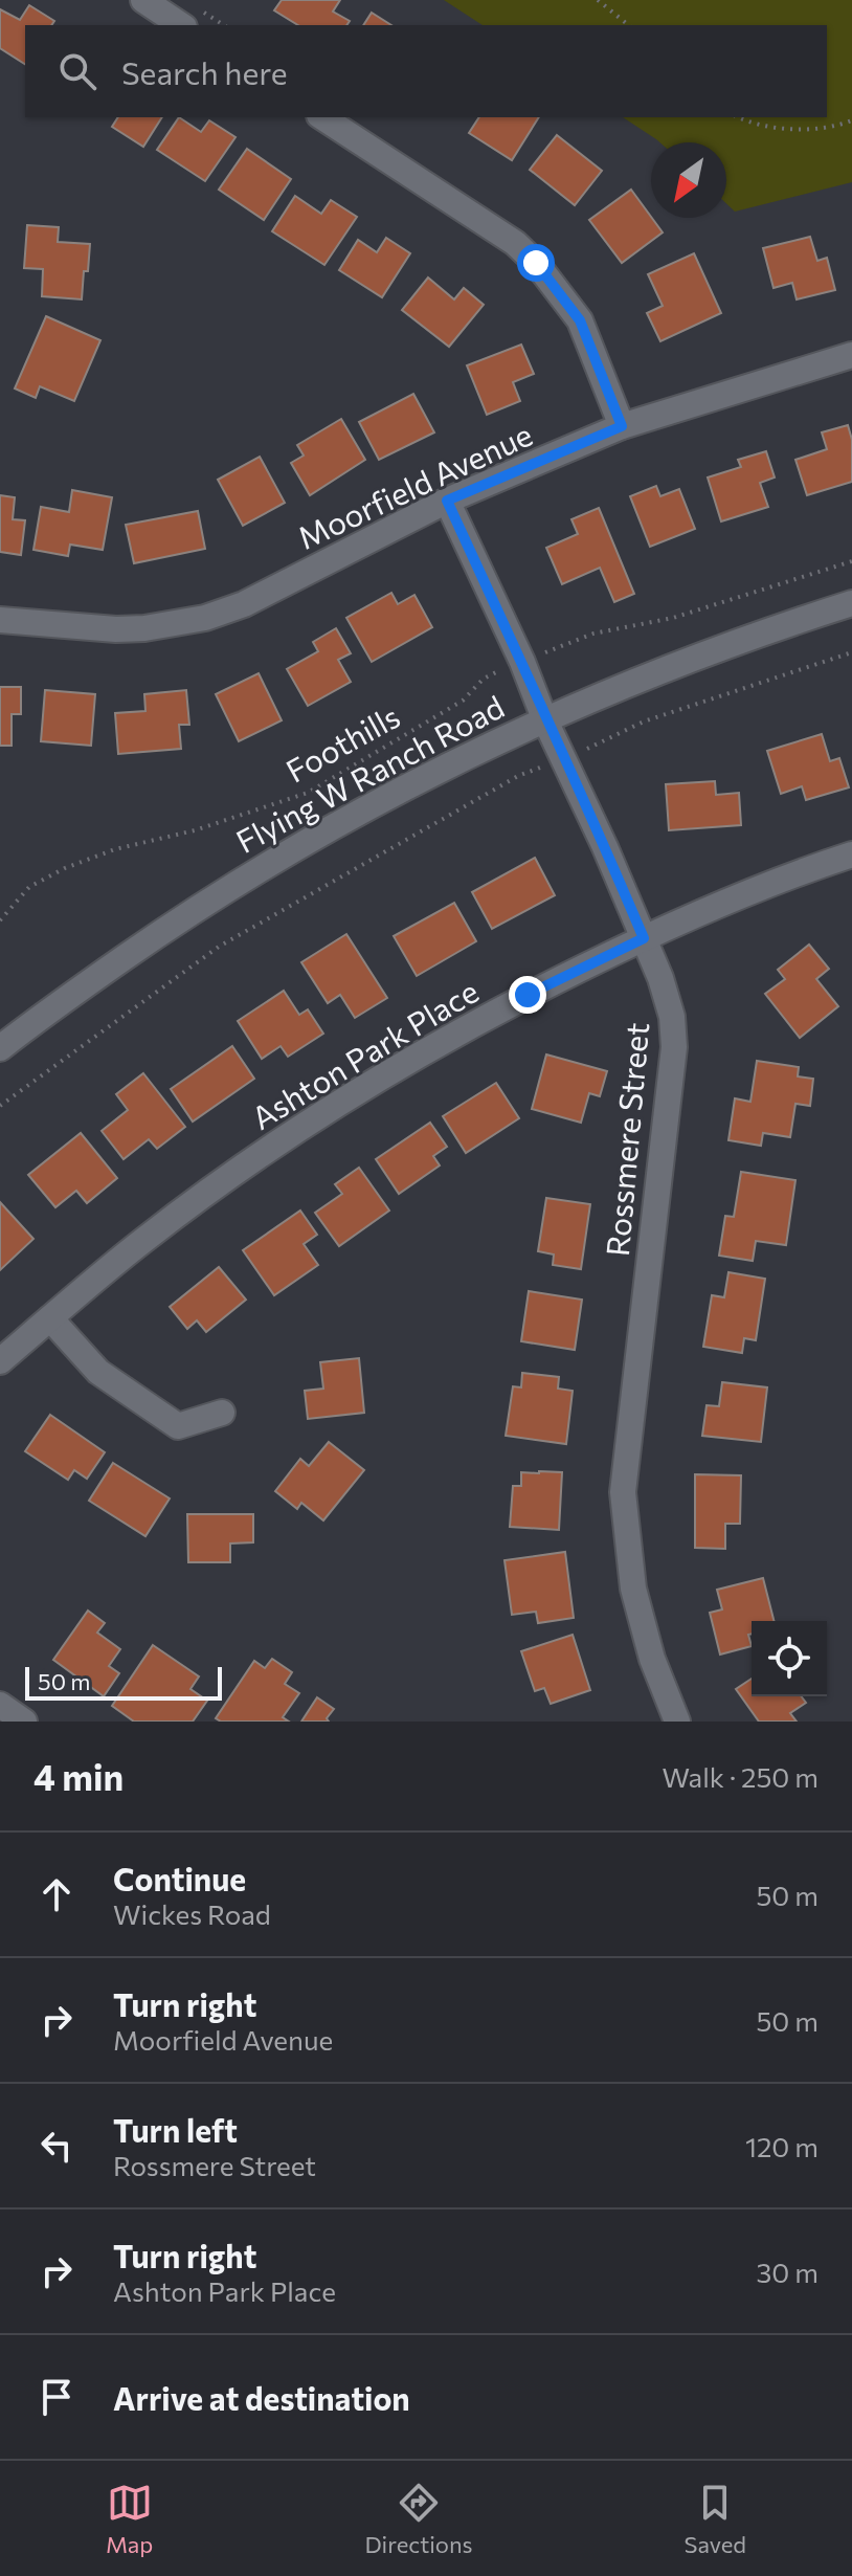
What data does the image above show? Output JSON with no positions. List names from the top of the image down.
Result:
{
  "streets": {
    "street": [
      "Moorfield Avenue",
      "Flying W Ranch Road",
      "Ashton Park Place",
      "Rossmere Street"
    ],
    "path": ["Foothills"]
  },
  "crossings": [
    ["Moorfield Avenue", "Rossmere Street"],
    ["Foothills", "Rossmere Street"],
    ["Flying W Ranch Road", "Rossmere Street"],
    ["Ashton Park Place", "Rossmere Street"]
  ],
  "scale_bar": "50 m",
  "north": "bottom left",
  "page": {
    "search": "Search here",
    "scale": "50 m",
    "heading": ["4 min", "Walk · 250 m"],
    "list": [
      ["Continue", "Wickes Road", "50 m"],
      ["Turn right", "Moorfield Avenue", "50 m"],
      ["Turn left", "Rossmere Street", "120 m"],
      ["Turn right", "Ashton Park Place", "30 m"],
      "Arrive at destination"
    ],
    "nav": ["Map", "Directions", "Saved"]
  }
}
